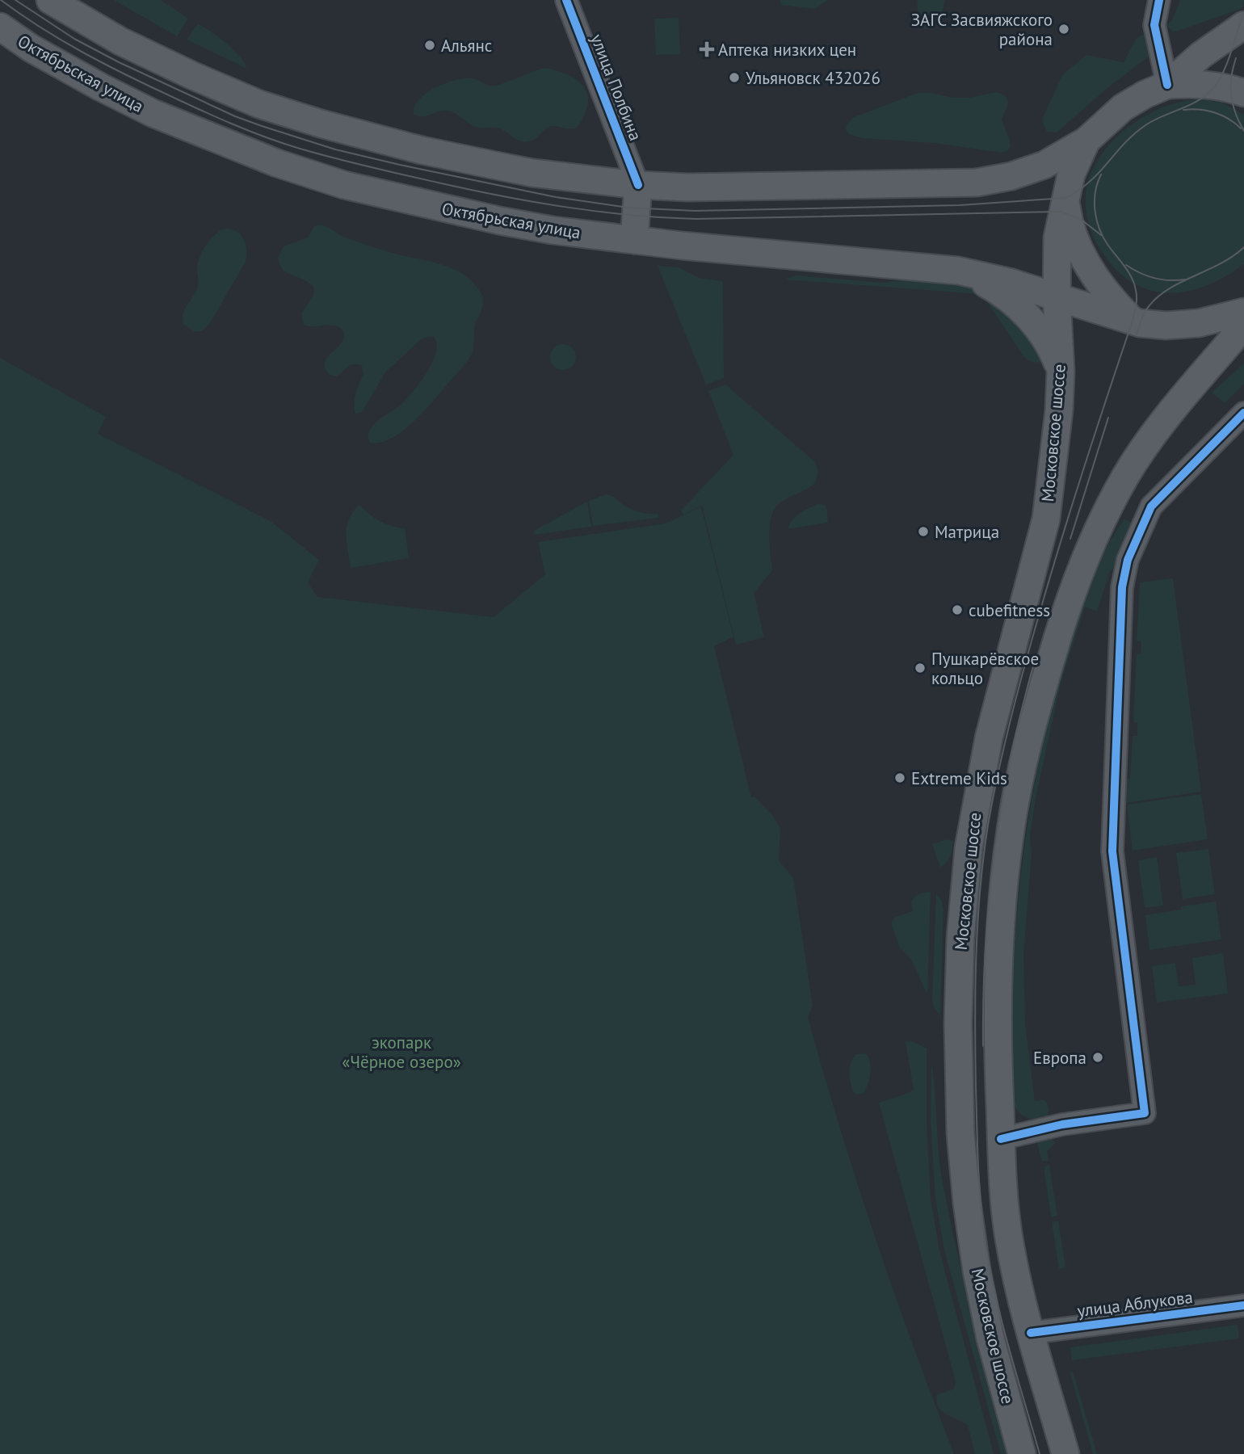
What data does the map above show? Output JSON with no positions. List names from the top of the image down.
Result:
{
  "streets": {
    "main road": [
      "Октябрьская улица",
      "улица Полбина",
      "Московское шоссе",
      "улица Аблукова"
    ]
  },
  "crossings": [
    ["Октябрьская улица", "улица Полбина"],
    ["Октябрьская улица", "Московское шоссе"],
    ["Московское шоссе", "улица Аблукова"]
  ],
  "parks": ["экопарк «Чёрное озеро»"],
  "places": {
    "other": [
      "ЗАГС Засвияжского района",
      "Альянс",
      "Ульяновск 432026",
      "Матрица",
      "cubefitness",
      "Пушкарёвское кольцо",
      "Extreme Kids",
      "Европа"
    ],
    "health": ["Аптека низких цен"]
  }
}
